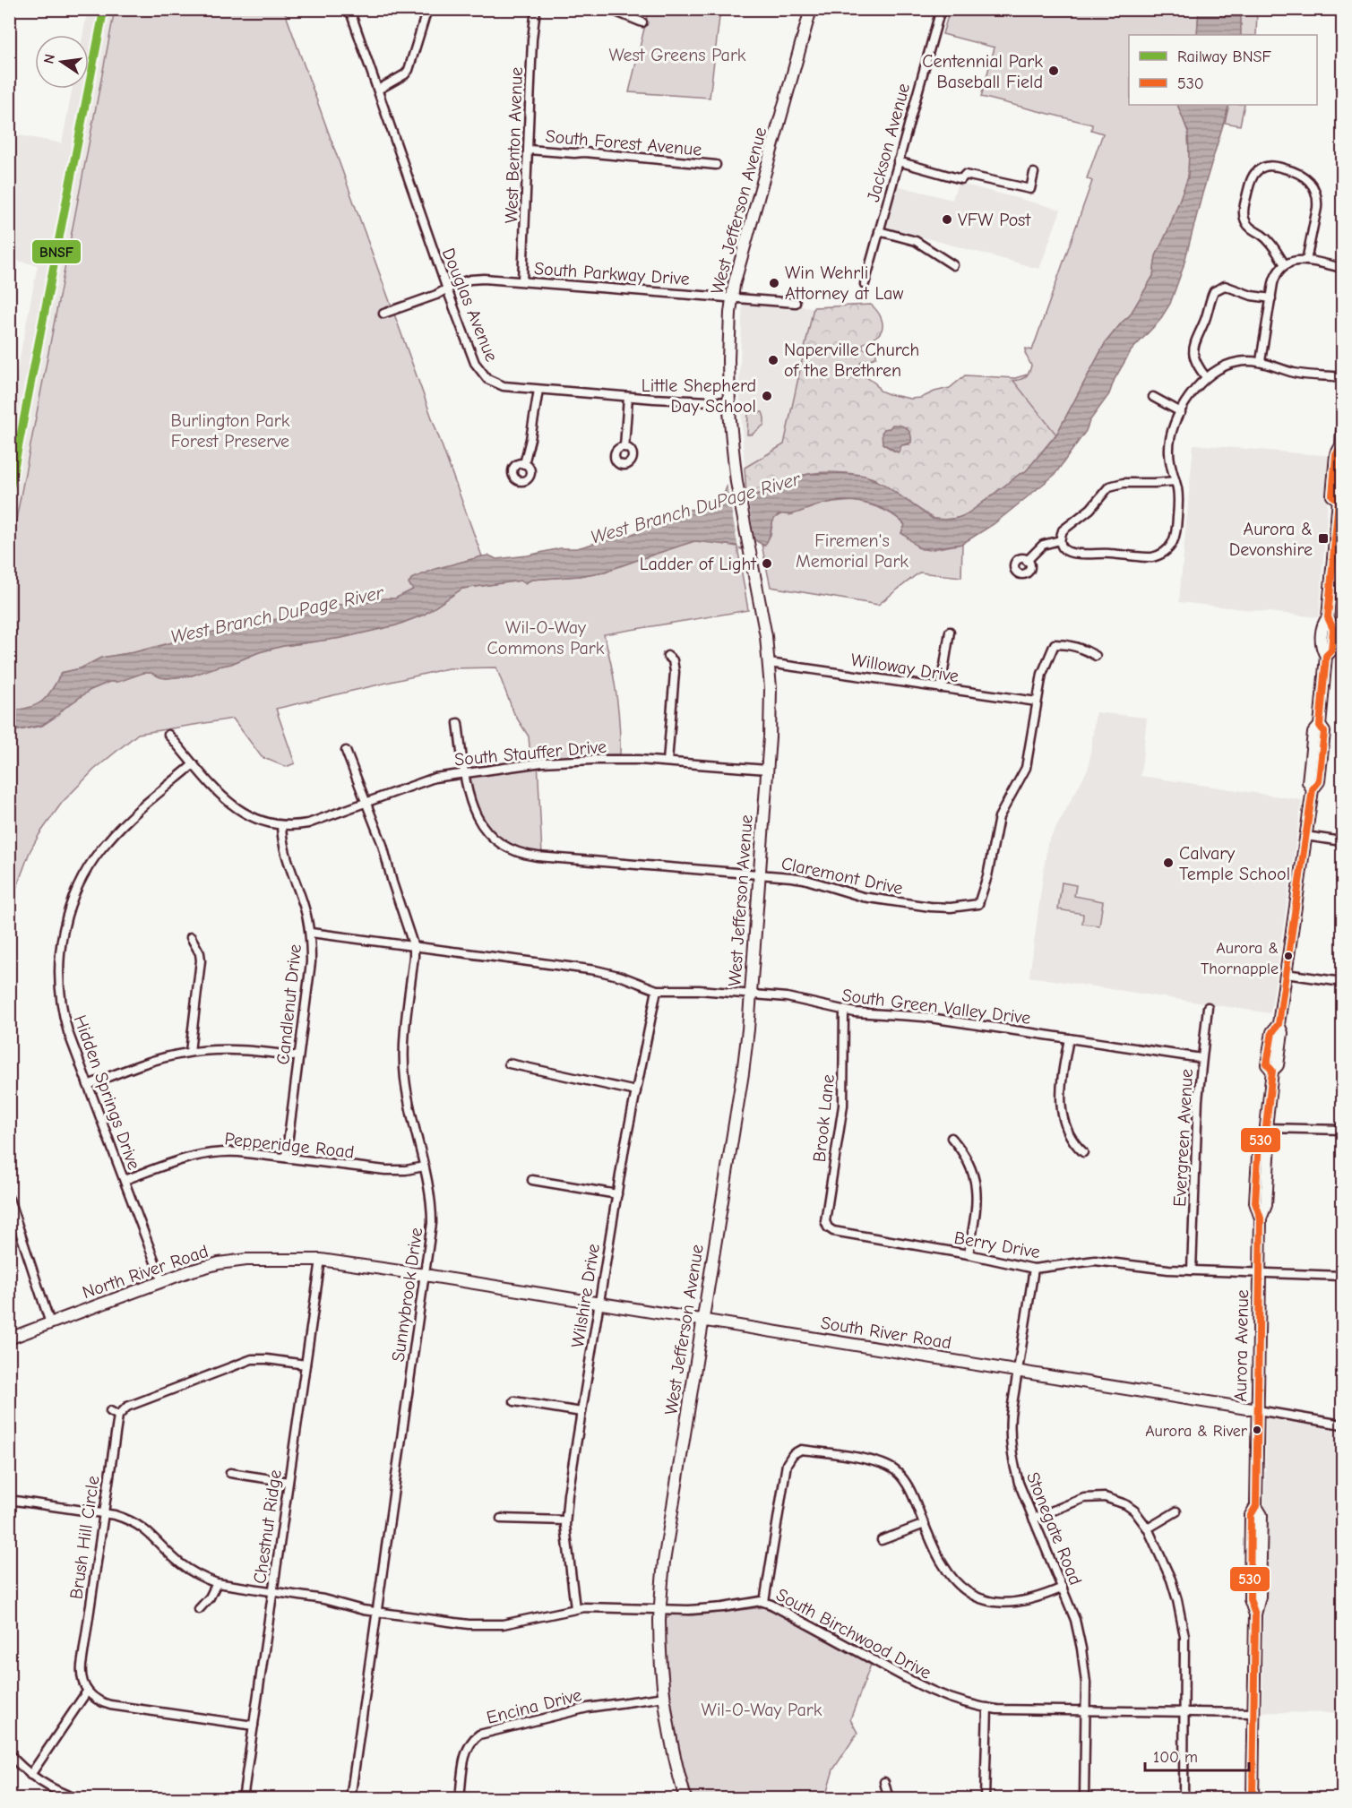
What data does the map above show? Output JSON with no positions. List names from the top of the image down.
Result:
{
  "streets": {
    "street": [
      "South Forest Avenue",
      "Jackson Avenue",
      "West Benton Avenue",
      "West Jefferson Avenue",
      "South Parkway Drive",
      "Douglas Avenue",
      "Willoway Drive",
      "South Stauffer Drive",
      "Claremont Drive",
      "Candlenut Drive",
      "South Green Valley Drive",
      "Hidden Springs Drive",
      "Brook Lane",
      "Evergreen Avenue",
      "Pepperidge Road",
      "Berry Drive",
      "North River Road",
      "Sunnybrook Drive",
      "Wilshire Drive",
      "South River Road",
      "Aurora Avenue",
      "Chestnut Ridge",
      "Stonegate Road",
      "Brush Hill Circle",
      "South Birchwood Drive",
      "Encina Drive"
    ]
  },
  "crossings": [
    ["South Forest Avenue", "West Benton Avenue"],
    ["West Benton Avenue", "South Parkway Drive"],
    ["West Jefferson Avenue", "South Parkway Drive"],
    ["West Jefferson Avenue", "Douglas Avenue"],
    ["West Jefferson Avenue", "Willoway Drive"],
    ["West Jefferson Avenue", "South Stauffer Drive"],
    ["West Jefferson Avenue", "Claremont Drive"],
    ["West Jefferson Avenue", "South Green Valley Drive"],
    ["West Jefferson Avenue", "South River Road"],
    ["West Jefferson Avenue", "South Birchwood Drive"],
    ["West Jefferson Avenue", "Encina Drive"],
    ["South Parkway Drive", "Douglas Avenue"],
    ["Willoway Drive", "Claremont Drive"],
    ["South Stauffer Drive", "Claremont Drive"],
    ["South Stauffer Drive", "Candlenut Drive"],
    ["South Stauffer Drive", "Hidden Springs Drive"],
    ["South Stauffer Drive", "Sunnybrook Drive"],
    ["Candlenut Drive", "South Green Valley Drive"],
    ["Candlenut Drive", "Pepperidge Road"],
    ["South Green Valley Drive", "Brook Lane"],
    ["South Green Valley Drive", "Evergreen Avenue"],
    ["South Green Valley Drive", "Sunnybrook Drive"],
    ["South Green Valley Drive", "Wilshire Drive"],
    ["Hidden Springs Drive", "Pepperidge Road"],
    ["Hidden Springs Drive", "North River Road"],
    ["Brook Lane", "Berry Drive"],
    ["Evergreen Avenue", "Berry Drive"],
    ["Pepperidge Road", "Sunnybrook Drive"],
    ["Berry Drive", "Aurora Avenue"],
    ["Berry Drive", "Stonegate Road"],
    ["North River Road", "Sunnybrook Drive"],
    ["North River Road", "South River Road"],
    ["North River Road", "Chestnut Ridge"],
    ["Sunnybrook Drive", "South River Road"],
    ["Sunnybrook Drive", "South Birchwood Drive"],
    ["Wilshire Drive", "South River Road"],
    ["Wilshire Drive", "South Birchwood Drive"],
    ["South River Road", "Aurora Avenue"],
    ["South River Road", "Stonegate Road"],
    ["Aurora Avenue", "South Birchwood Drive"],
    ["Chestnut Ridge", "South Birchwood Drive"],
    ["Stonegate Road", "South Birchwood Drive"],
    ["Brush Hill Circle", "South Birchwood Drive"]
  ],
  "water": ["West Branch DuPage River"],
  "parks": [
    "West Greens Park",
    "Burlington Park Forest Preserve",
    "Firemen's Memorial Park",
    "Wil-O-Way Commons Park",
    "Wil-O-Way Park"
  ],
  "places": {
    "other": [
      "Centennial Park Baseball Field",
      "VFW Post",
      "Win Wehrli Attorney at Law",
      "Naperville Church of the Brethren",
      "Little Shepherd Day School",
      "Ladder of Light",
      "Calvary Temple School",
      "Aurora & Thornapple",
      "Aurora & River"
    ],
    "transit": ["Aurora & Devonshire"]
  },
  "lines": ["rail line BNSF", "transit line 530"],
  "legend": ["Railway BNSF", "530"],
  "scale_bar": "100 m",
  "north": "left"
}
